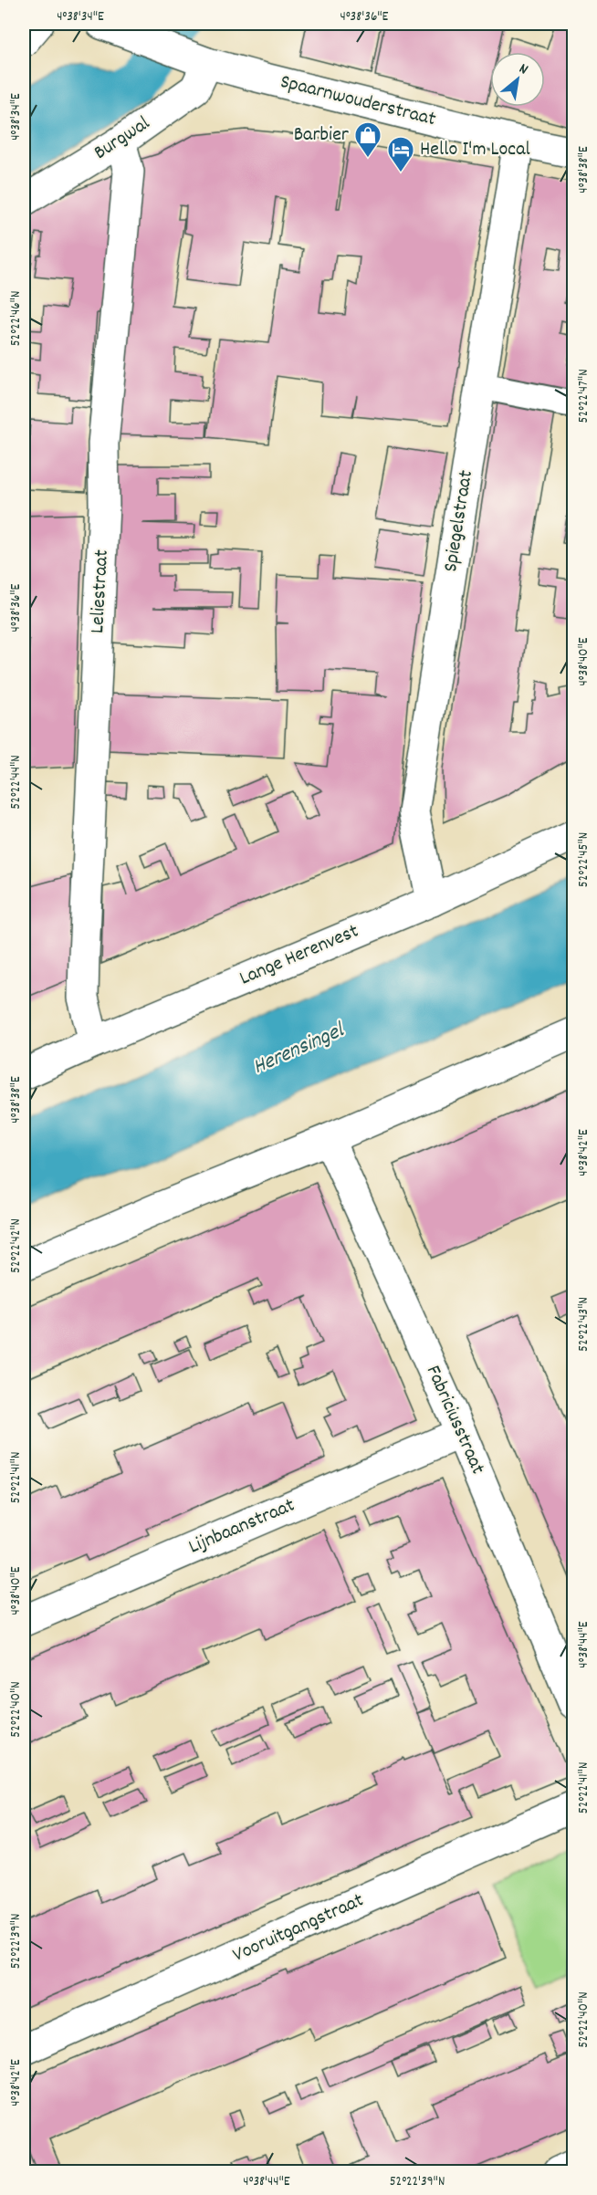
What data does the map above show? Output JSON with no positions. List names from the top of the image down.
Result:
{
  "streets": {
    "street": [
      "Spaarnwouderstraat",
      "Burgwal",
      "Spiegelstraat",
      "Leliestraat",
      "Lange Herenvest",
      "Fabriciusstraat",
      "Lijnbaanstraat",
      "Vooruitgangstraat"
    ]
  },
  "crossings": [
    ["Spaarnwouderstraat", "Burgwal"],
    ["Spaarnwouderstraat", "Spiegelstraat"],
    ["Burgwal", "Leliestraat"],
    ["Spiegelstraat", "Lange Herenvest"],
    ["Leliestraat", "Lange Herenvest"],
    ["Fabriciusstraat", "Lijnbaanstraat"]
  ],
  "water": ["Herensingel"],
  "places": {
    "shop": ["Barbier"],
    "hotel": ["Hello I'm Local"]
  },
  "north": "top right",
  "coordinates": [
    "4°38'34\"E",
    "4°38'36\"E",
    "4°38'38\"E",
    "52°22'46\"N",
    "52°22'47\"N",
    "4°38'40\"E",
    "52°22'44\"N",
    "52°22'45\"N",
    "4°38'42\"E",
    "52°22'42\"N",
    "52°22'43\"N",
    "52°22'41\"N",
    "4°38'44\"E",
    "52°22'40\"N",
    "52°22'39\"N"
  ]
}
